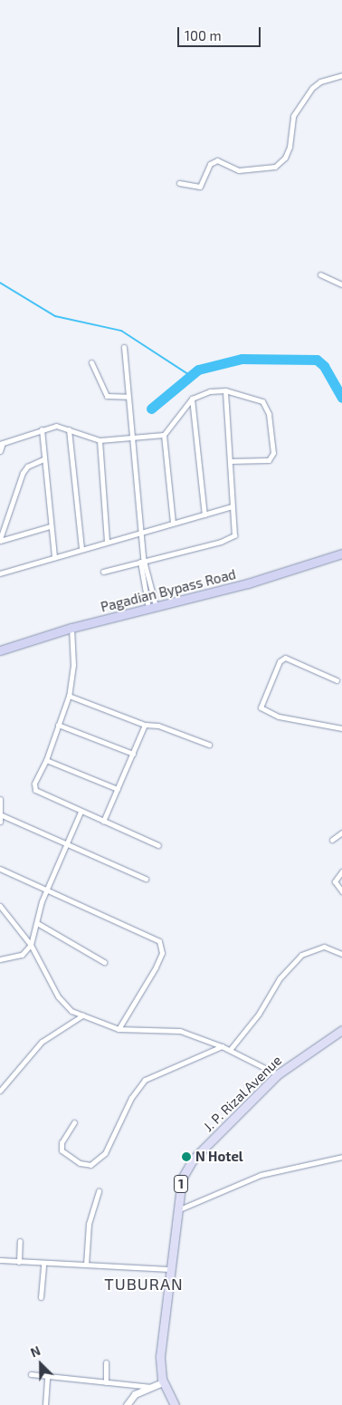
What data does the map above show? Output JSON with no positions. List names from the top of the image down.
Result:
{
  "streets": {
    "highway": ["Pagadian Bypass Road"],
    "main road": ["J. P. Rizal Avenue", "1"]
  },
  "districts": ["TUBURAN"],
  "places": ["N Hotel"],
  "scale_bar": "100 m",
  "north": "top left"
}
